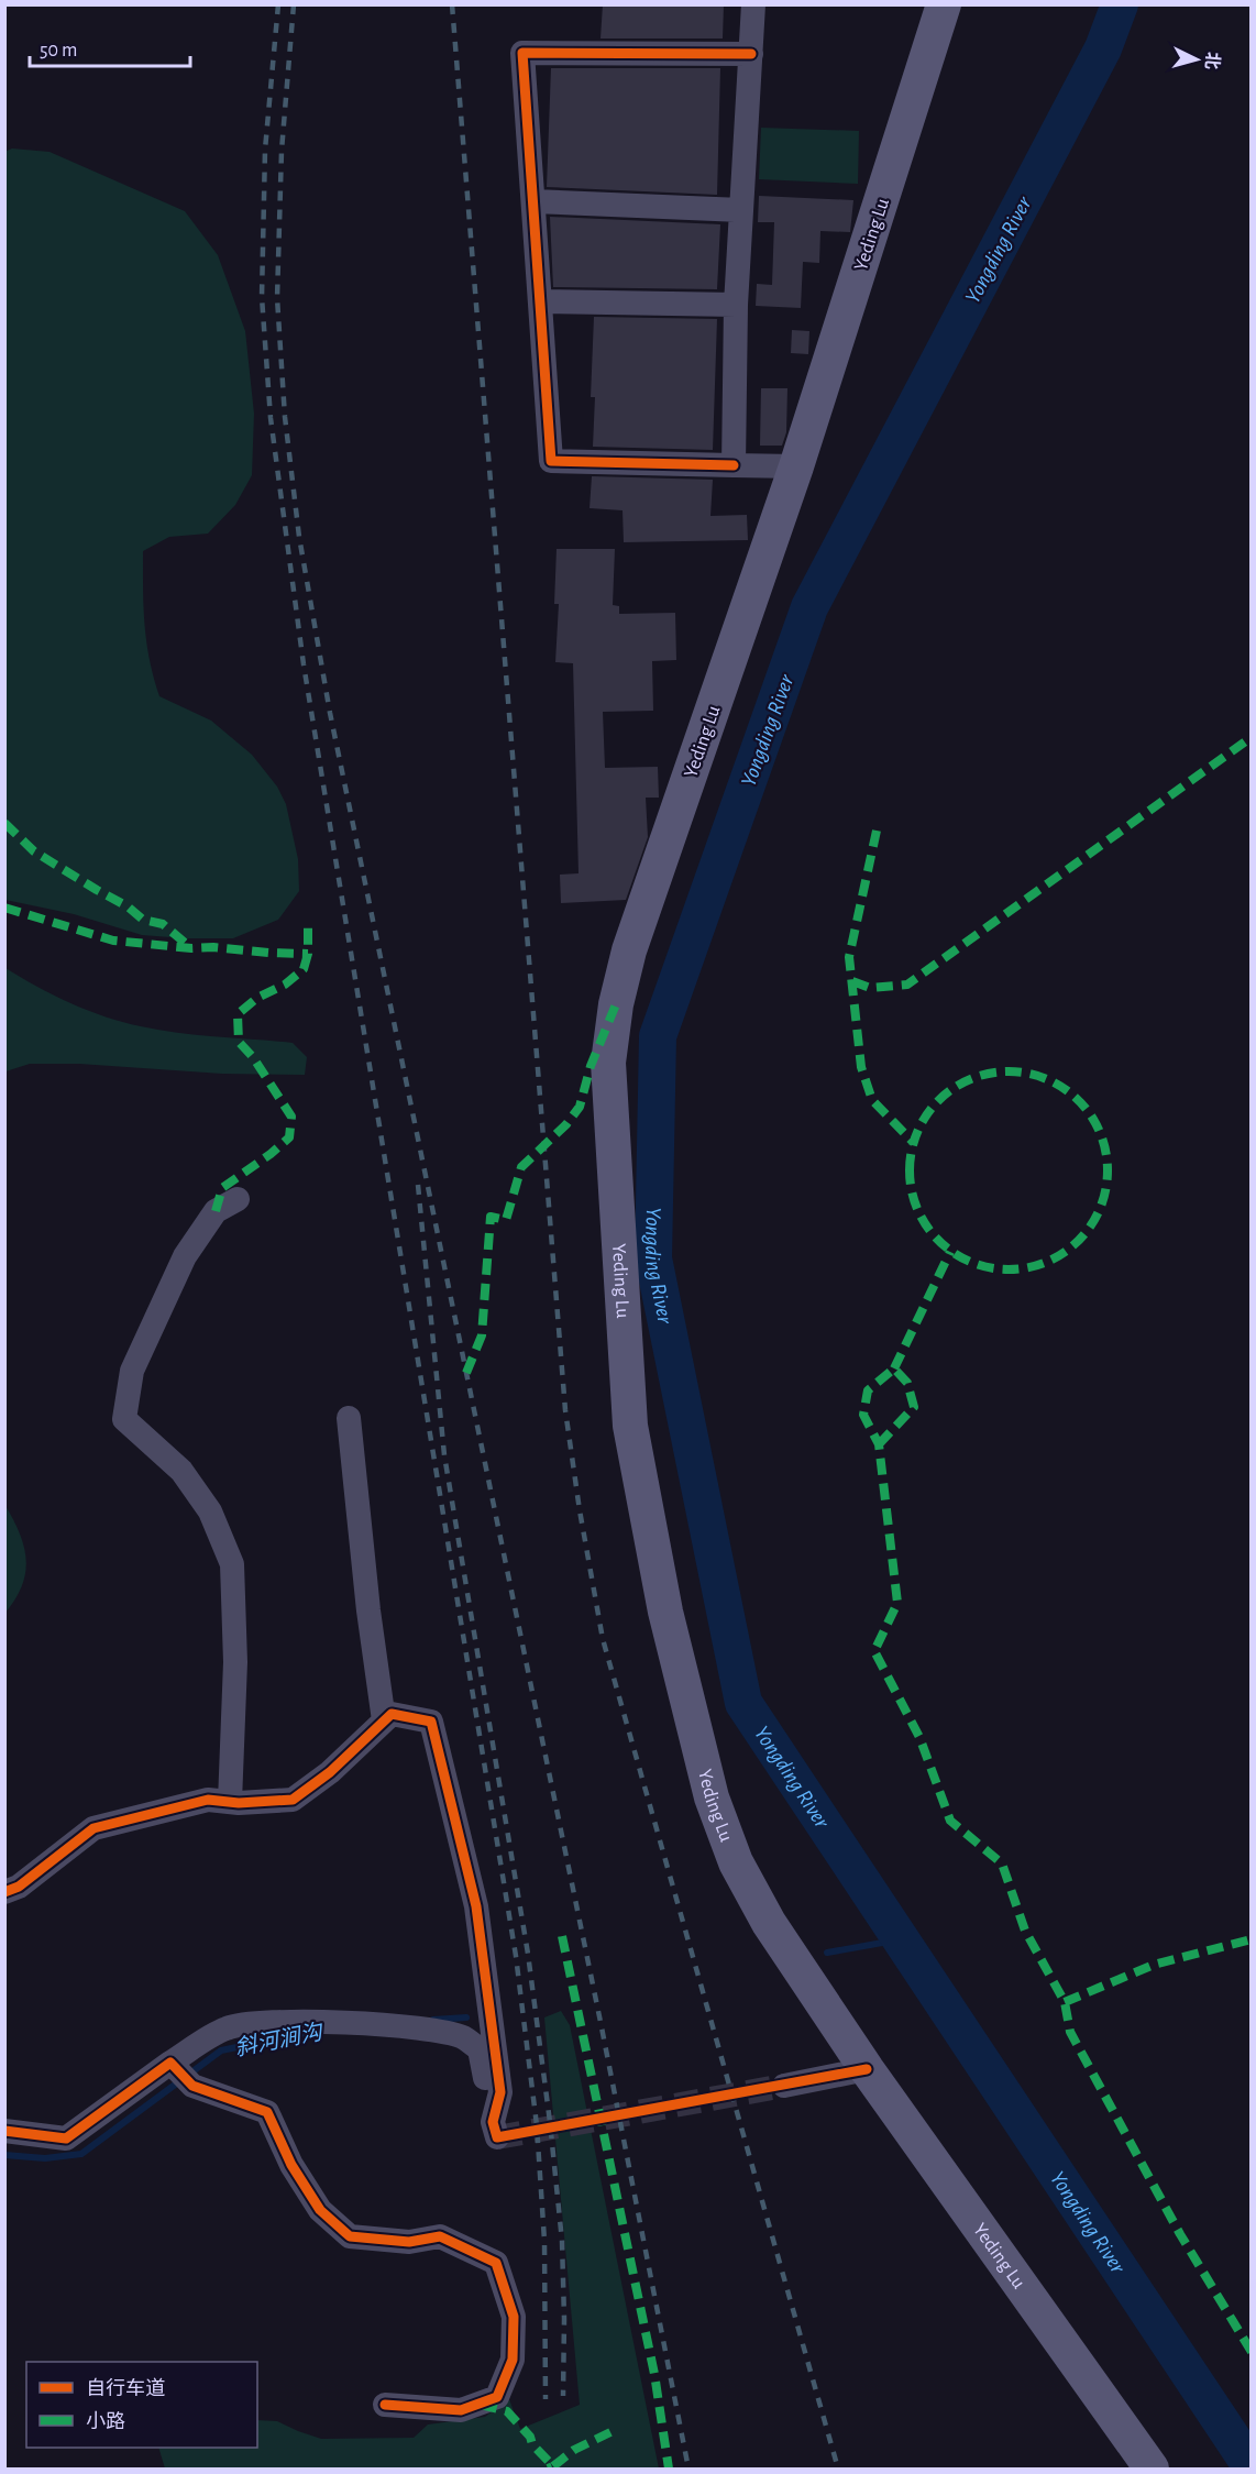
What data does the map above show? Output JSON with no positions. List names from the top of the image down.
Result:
{
  "streets": {
    "main road": ["Yeding Lu"]
  },
  "water": ["Yongding River", "斜河涧沟"],
  "legend": ["自行车道", "小路"],
  "scale_bar": "50 m",
  "north": "right"
}
